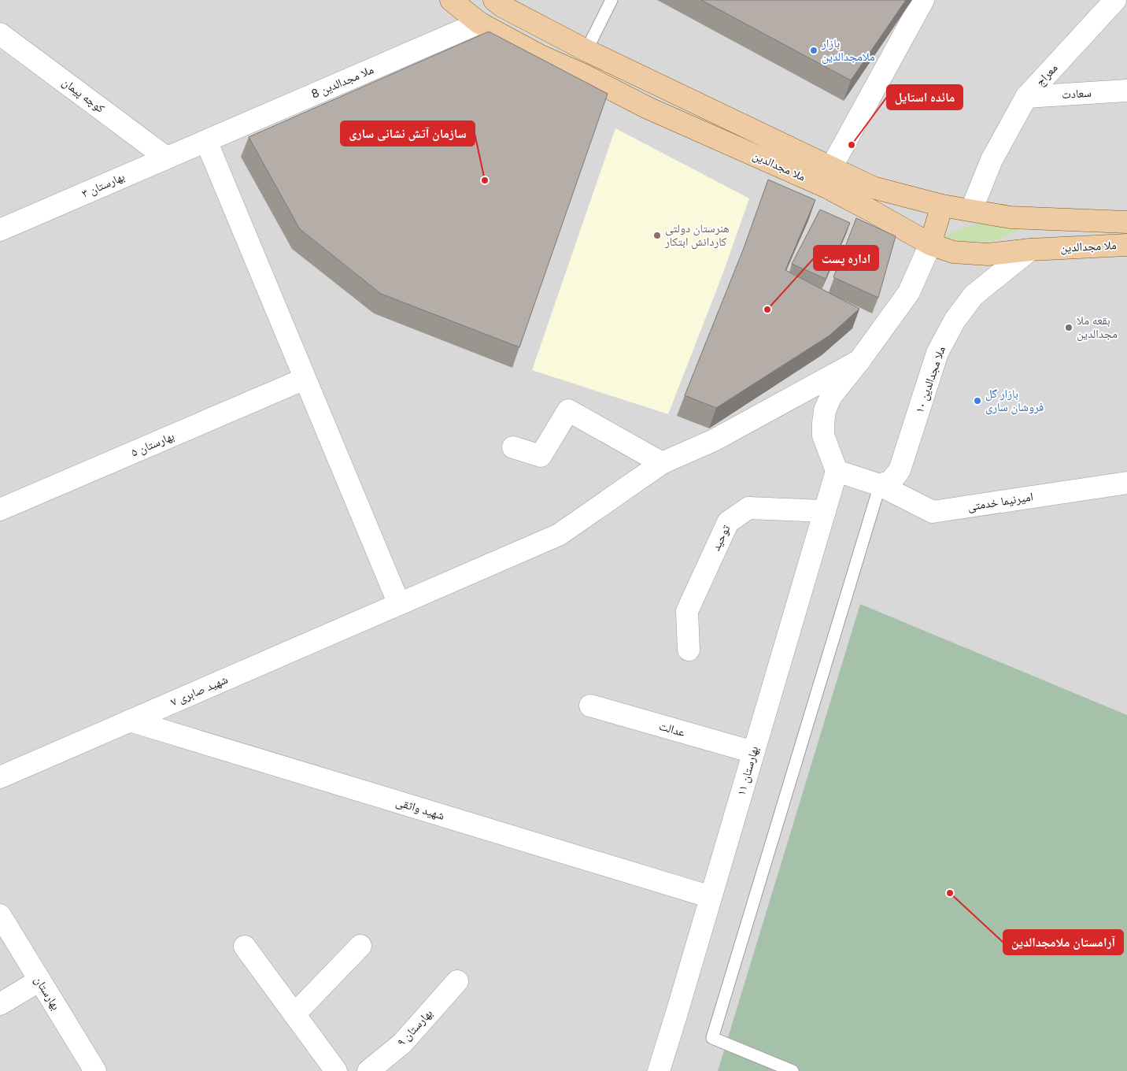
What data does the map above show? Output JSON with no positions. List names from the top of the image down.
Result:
{
  "streets": {
    "main road": ["ملا مجدالدین"],
    "street": [
      "معراج",
      "ملا مجدالدین 8",
      "سعادت",
      "کوچه پیمان",
      "بهارستان ٣",
      "ملا مجدالدین ١٠",
      "بهارستان ۵",
      "امیرنیما خدمتی",
      "توحید",
      "شهید صابری ٧",
      "عدالت",
      "بهارستان ۱۱",
      "شهید واثقی",
      "بهارستان",
      "بهارستان ٩"
    ]
  },
  "crossings": [
    ["معراج", "سعادت"],
    ["معراج", "ملا مجدالدین"],
    ["ملا مجدالدین 8", "ملا مجدالدین"],
    ["ملا مجدالدین 8", "بهارستان ٣"],
    ["کوچه پیمان", "بهارستان ٣"],
    ["ملا مجدالدین", "ملا مجدالدین ١٠"],
    ["ملا مجدالدین ١٠", "امیرنیما خدمتی"],
    ["امیرنیما خدمتی", "بهارستان ۱۱"],
    ["توحید", "بهارستان ۱۱"],
    ["شهید صابری ٧", "شهید واثقی"],
    ["عدالت", "بهارستان ۱۱"],
    ["بهارستان ۱۱", "شهید واثقی"]
  ],
  "places": [
    "بازار ملامجدالدین",
    "مائده استایل",
    "سازمان آتش نشانی ساری",
    "هنرستان دولتی کاردانش ابتکار",
    "اداره پست",
    "بقعه ملا مجدالدين",
    "بازار گل فروشان ساری",
    "آرامستان ملامجدالدین"
  ]
}
